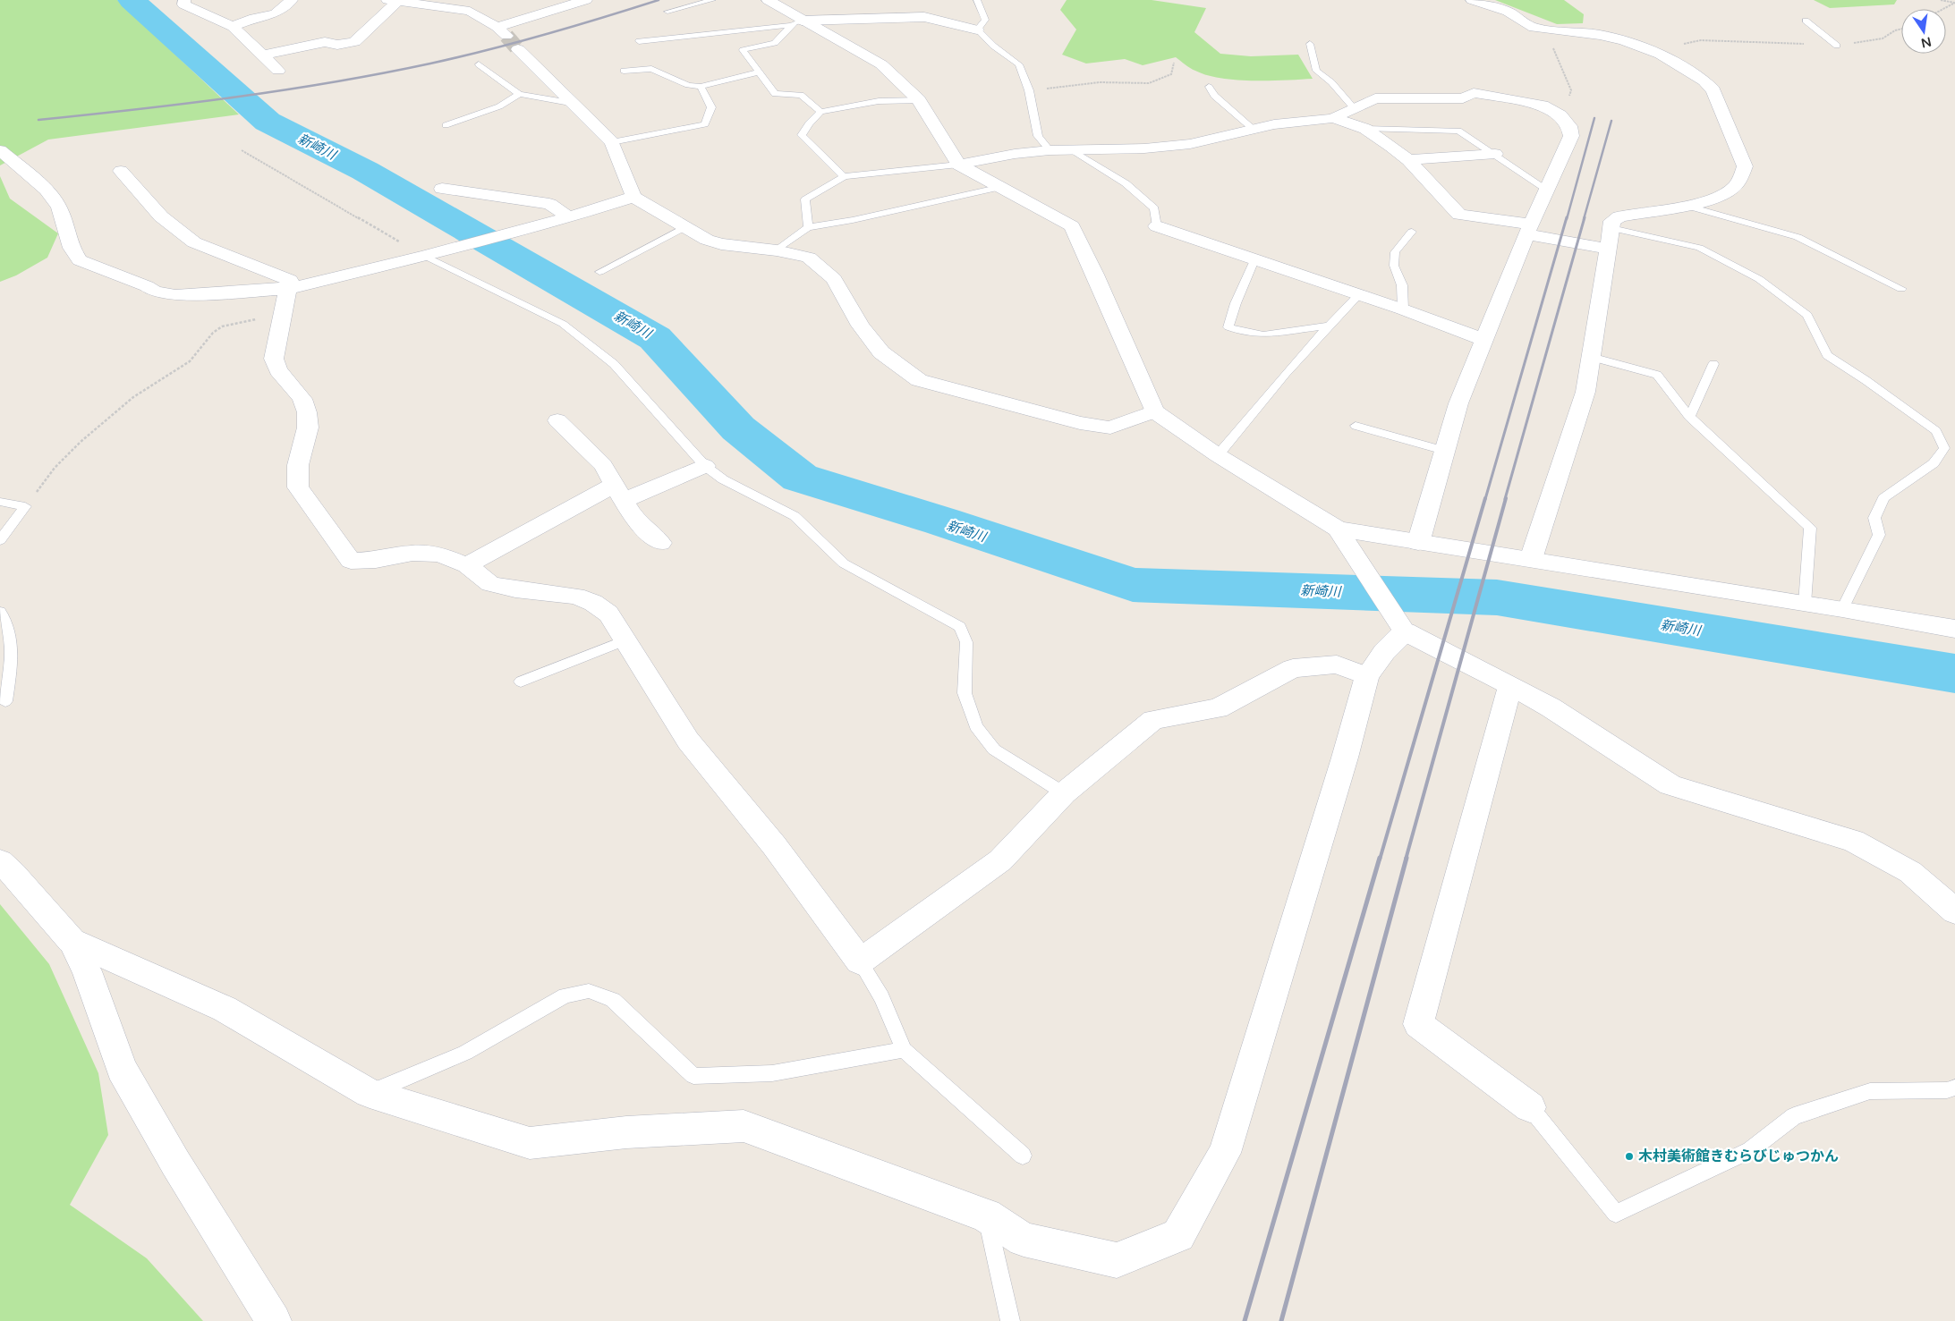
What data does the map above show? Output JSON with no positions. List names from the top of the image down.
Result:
{
  "water": ["新崎川"],
  "places": ["木村美術館きむらびじゅつかん"],
  "north": "bottom"
}
